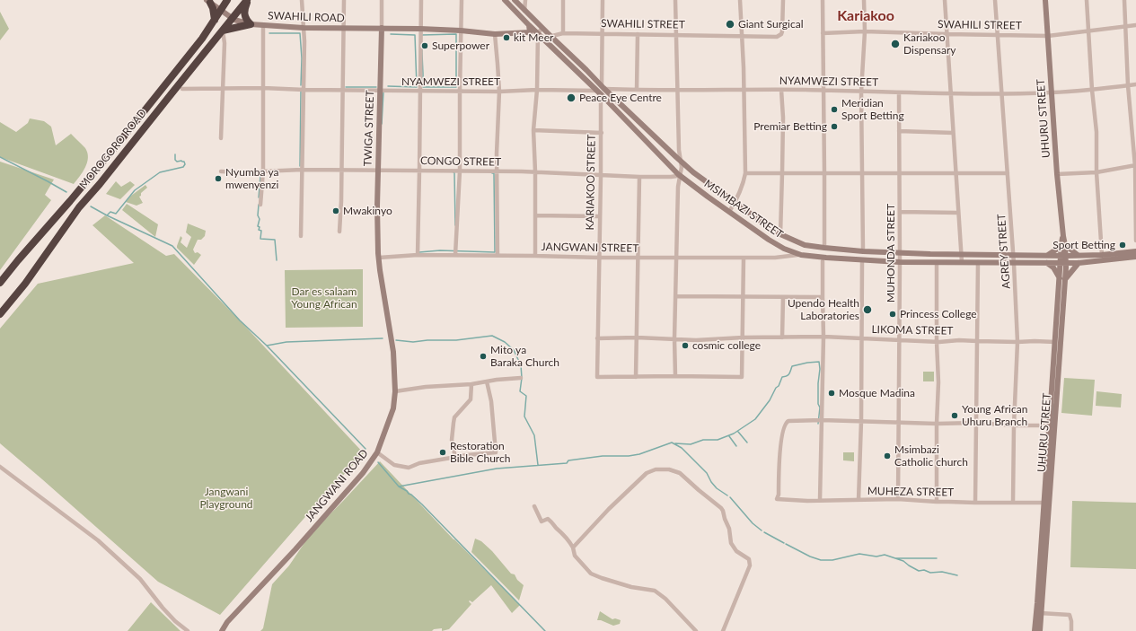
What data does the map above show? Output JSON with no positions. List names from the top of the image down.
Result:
{
  "streets": {
    "highway": ["MOROGORO ROAD"],
    "street": [
      "SWAHILI ROAD",
      "SWAHILI STREET",
      "NYAMWEZI STREET",
      "UHURU STREET",
      "TWIGA STREET",
      "CONGO STREET",
      "KARIAKOO STREET",
      "MSIMBAZI STREET",
      "JANGWANI STREET",
      "AGREY STREET",
      "MUHONDA STREET",
      "LIKOMA STREET",
      "JANGWANI ROAD",
      "MUHEZA STREET"
    ]
  },
  "crossings": [
    ["SWAHILI ROAD", "TWIGA STREET"],
    ["SWAHILI ROAD", "MOROGORO ROAD"],
    ["SWAHILI STREET", "UHURU STREET"],
    ["SWAHILI STREET", "MSIMBAZI STREET"],
    ["SWAHILI STREET", "AGREY STREET"],
    ["NYAMWEZI STREET", "UHURU STREET"],
    ["NYAMWEZI STREET", "TWIGA STREET"],
    ["NYAMWEZI STREET", "MSIMBAZI STREET"],
    ["NYAMWEZI STREET", "AGREY STREET"],
    ["NYAMWEZI STREET", "MUHONDA STREET"],
    ["UHURU STREET", "MSIMBAZI STREET"],
    ["UHURU STREET", "LIKOMA STREET"],
    ["UHURU STREET", "MUHEZA STREET"],
    ["TWIGA STREET", "CONGO STREET"],
    ["TWIGA STREET", "JANGWANI STREET"],
    ["TWIGA STREET", "JANGWANI ROAD"],
    ["CONGO STREET", "KARIAKOO STREET"],
    ["CONGO STREET", "MSIMBAZI STREET"],
    ["KARIAKOO STREET", "MSIMBAZI STREET"],
    ["KARIAKOO STREET", "JANGWANI STREET"],
    ["KARIAKOO STREET", "LIKOMA STREET"],
    ["MSIMBAZI STREET", "JANGWANI STREET"],
    ["MSIMBAZI STREET", "AGREY STREET"],
    ["MSIMBAZI STREET", "MUHONDA STREET"],
    ["JANGWANI STREET", "JANGWANI ROAD"],
    ["AGREY STREET", "LIKOMA STREET"],
    ["AGREY STREET", "MUHEZA STREET"],
    ["MUHONDA STREET", "LIKOMA STREET"],
    ["MUHONDA STREET", "MUHEZA STREET"]
  ],
  "districts": ["Kariakoo"],
  "parks": ["Dar es salaam Young African", "Jangwani Playground"],
  "places": [
    "Giant Surgical",
    "kit Meer",
    "Kariakoo Dispensary",
    "Superpower",
    "Peace Eye Centre",
    "Meridian Sport Betting",
    "Premiar Betting",
    "Nyumba ya mwenyenzi",
    "Mwakinyo",
    "Sport Betting",
    "Upendo Health Laboratories",
    "Princess College",
    "cosmic college",
    "Mito ya Baraka Church",
    "Mosque Madina",
    "Young African Uhuru Branch",
    "Restoration Bible Church",
    "Msimbazi Catholic church"
  ]
}
